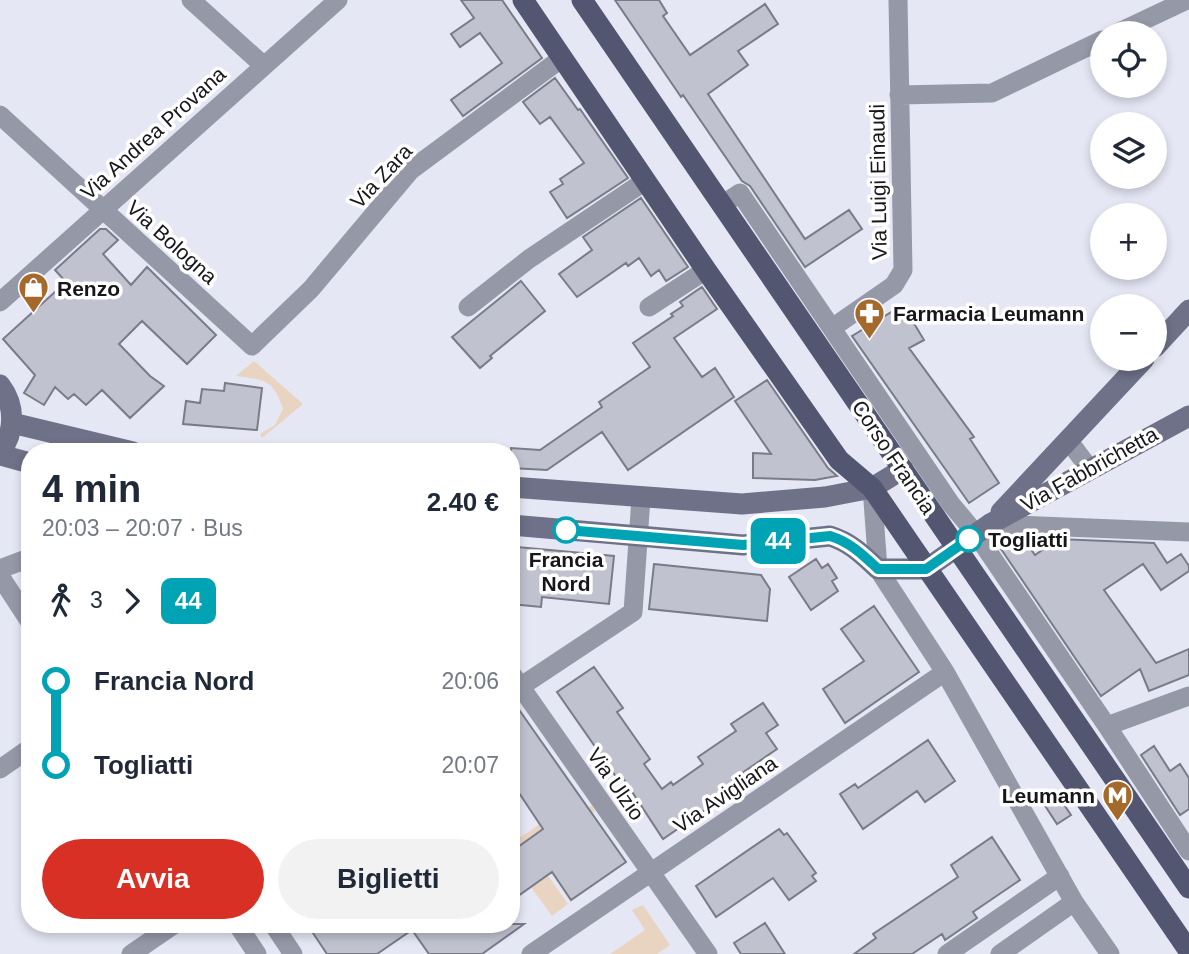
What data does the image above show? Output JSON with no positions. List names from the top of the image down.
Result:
{
  "streets": {
    "main road": ["Corso Francia"],
    "street": [
      "Via Andrea Provana",
      "Via Zara",
      "Via Luigi Einaudi",
      "Via Bologna",
      "Via Fabbrichetta",
      "Via Ulzio",
      "Via Avigliana"
    ]
  },
  "crossings": [
    ["Via Andrea Provana", "Via Bologna"],
    ["Via Zara", "Via Bologna"],
    ["Via Zara", "Corso Francia"],
    ["Via Luigi Einaudi", "Corso Francia"],
    ["Corso Francia", "Via Fabbrichetta"],
    ["Corso Francia", "Via Avigliana"],
    ["Via Ulzio", "Via Avigliana"]
  ],
  "places": {
    "shop": ["Renzo"],
    "pharmacy": ["Farmacia Leumann"],
    "other": ["Francia Nord", "Togliatti"],
    "metro station": ["Leumann"]
  },
  "lines": ["bus line 44"],
  "page": {
    "on_map": "44",
    "map_buttons": ["+", "−"],
    "heading": ["4 min", "20:03 – 20:07 · Bus", "2.40 €"],
    "legs": ["3", "44"],
    "list": [
      {
        "name": "Francia Nord",
        "value": "20:06"
      },
      {
        "name": "Togliatti",
        "value": "20:07"
      }
    ],
    "buttons": ["Avvia", "Biglietti"]
  }
}
